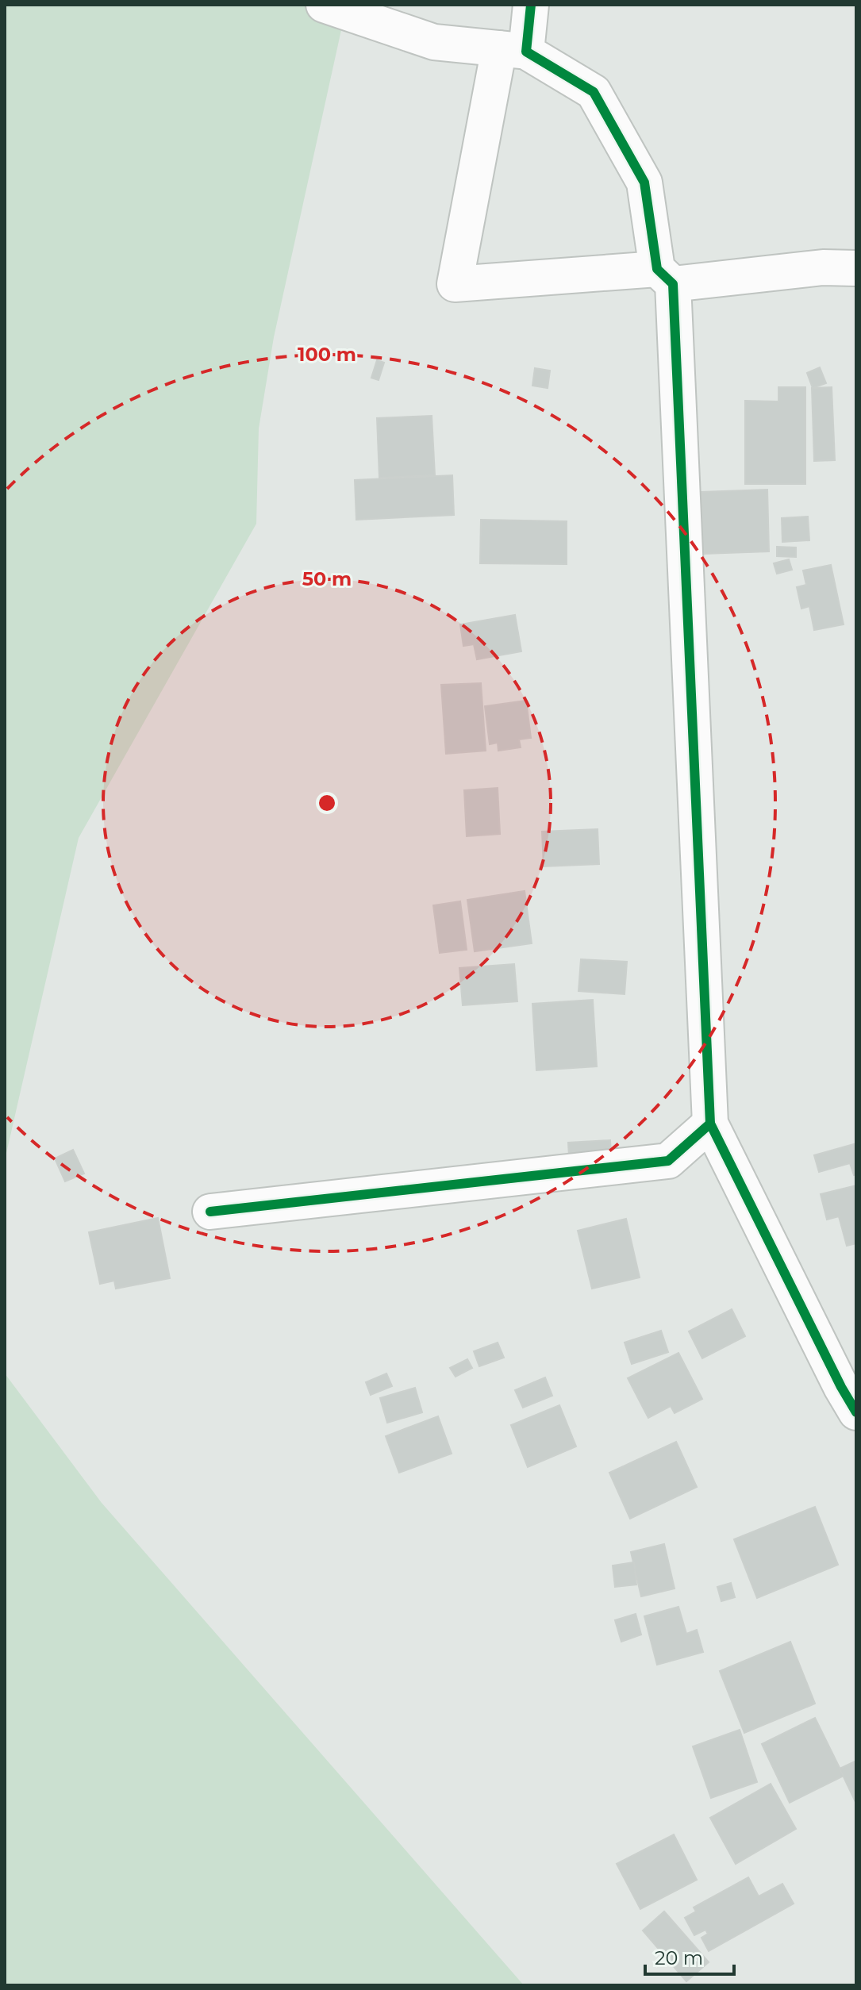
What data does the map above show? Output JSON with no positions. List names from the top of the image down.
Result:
{
  "scale_bar": "20 m",
  "rings": ["100 m", "50 m"]
}
